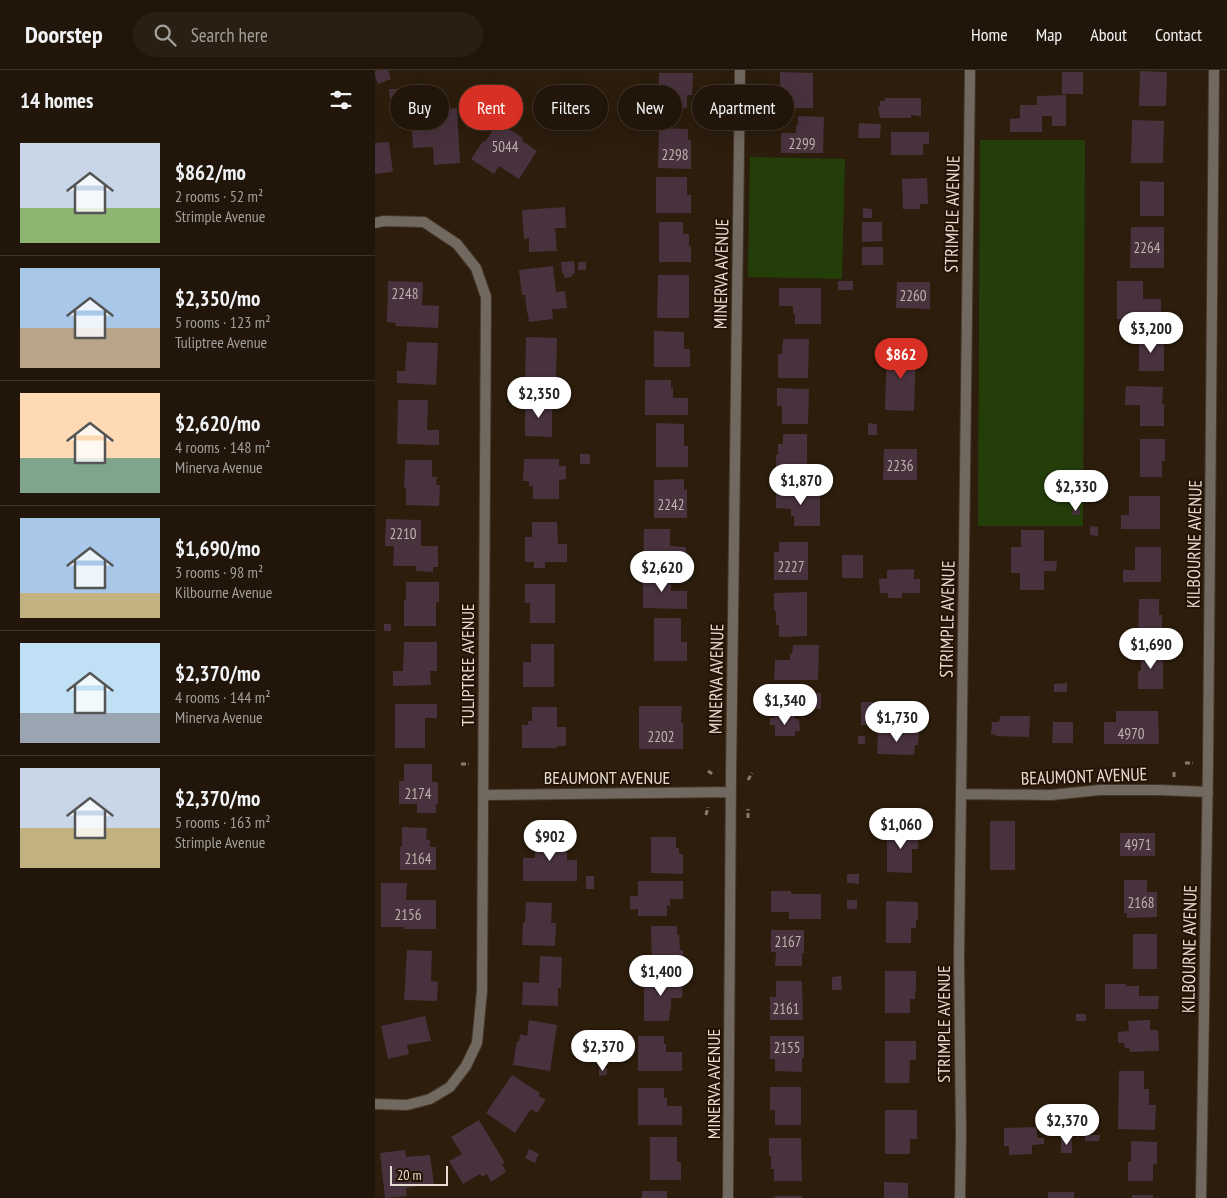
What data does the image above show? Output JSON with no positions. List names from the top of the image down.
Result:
{
  "streets": {
    "street": [
      "STRIMPLE AVENUE",
      "MINERVA AVENUE",
      "KILBOURNE AVENUE",
      "TULIPTREE AVENUE",
      "BEAUMONT AVENUE"
    ]
  },
  "crossings": [
    ["STRIMPLE AVENUE", "BEAUMONT AVENUE"],
    ["MINERVA AVENUE", "BEAUMONT AVENUE"],
    ["KILBOURNE AVENUE", "BEAUMONT AVENUE"],
    ["TULIPTREE AVENUE", "BEAUMONT AVENUE"]
  ],
  "house_numbers": [
    "2299",
    "5044",
    "2298",
    "2264",
    "2248",
    "2260",
    "2236",
    "2242",
    "2210",
    "2227",
    "4970",
    "2202",
    "2174",
    "4971",
    "2164",
    "2168",
    "2156",
    "2167",
    "2161",
    "2155"
  ],
  "scale_bar": "20 m",
  "page": {
    "header": "Doorstep",
    "search": "Search here",
    "nav": [
      "Home",
      "Map",
      "About",
      "Contact"
    ],
    "heading": "14 homes",
    "chip": [
      "Buy",
      "Rent",
      "Filters",
      "New",
      "Apartment"
    ],
    "list": [
      {
        "name": "$862/mo",
        "note": "2 rooms · 52 m² · Strimple Avenue"
      },
      {
        "name": "$2,350/mo",
        "note": "5 rooms · 123 m² · Tuliptree Avenue"
      },
      {
        "name": "$2,620/mo",
        "note": "4 rooms · 148 m² · Minerva Avenue"
      },
      {
        "name": "$1,690/mo",
        "note": "3 rooms · 98 m² · Kilbourne Avenue"
      },
      {
        "name": "$2,370/mo",
        "note": "4 rooms · 144 m² · Minerva Avenue"
      },
      {
        "name": "$2,370/mo",
        "note": "5 rooms · 163 m² · Strimple Avenue"
      }
    ],
    "price": [
      "$3,200",
      "$862",
      "$2,350",
      "$1,870",
      "$2,330",
      "$2,620",
      "$1,690",
      "$1,340",
      "$1,730",
      "$1,060",
      "$902",
      "$1,400",
      "$2,370",
      "$2,370"
    ],
    "scale": "20 m"
  }
}
